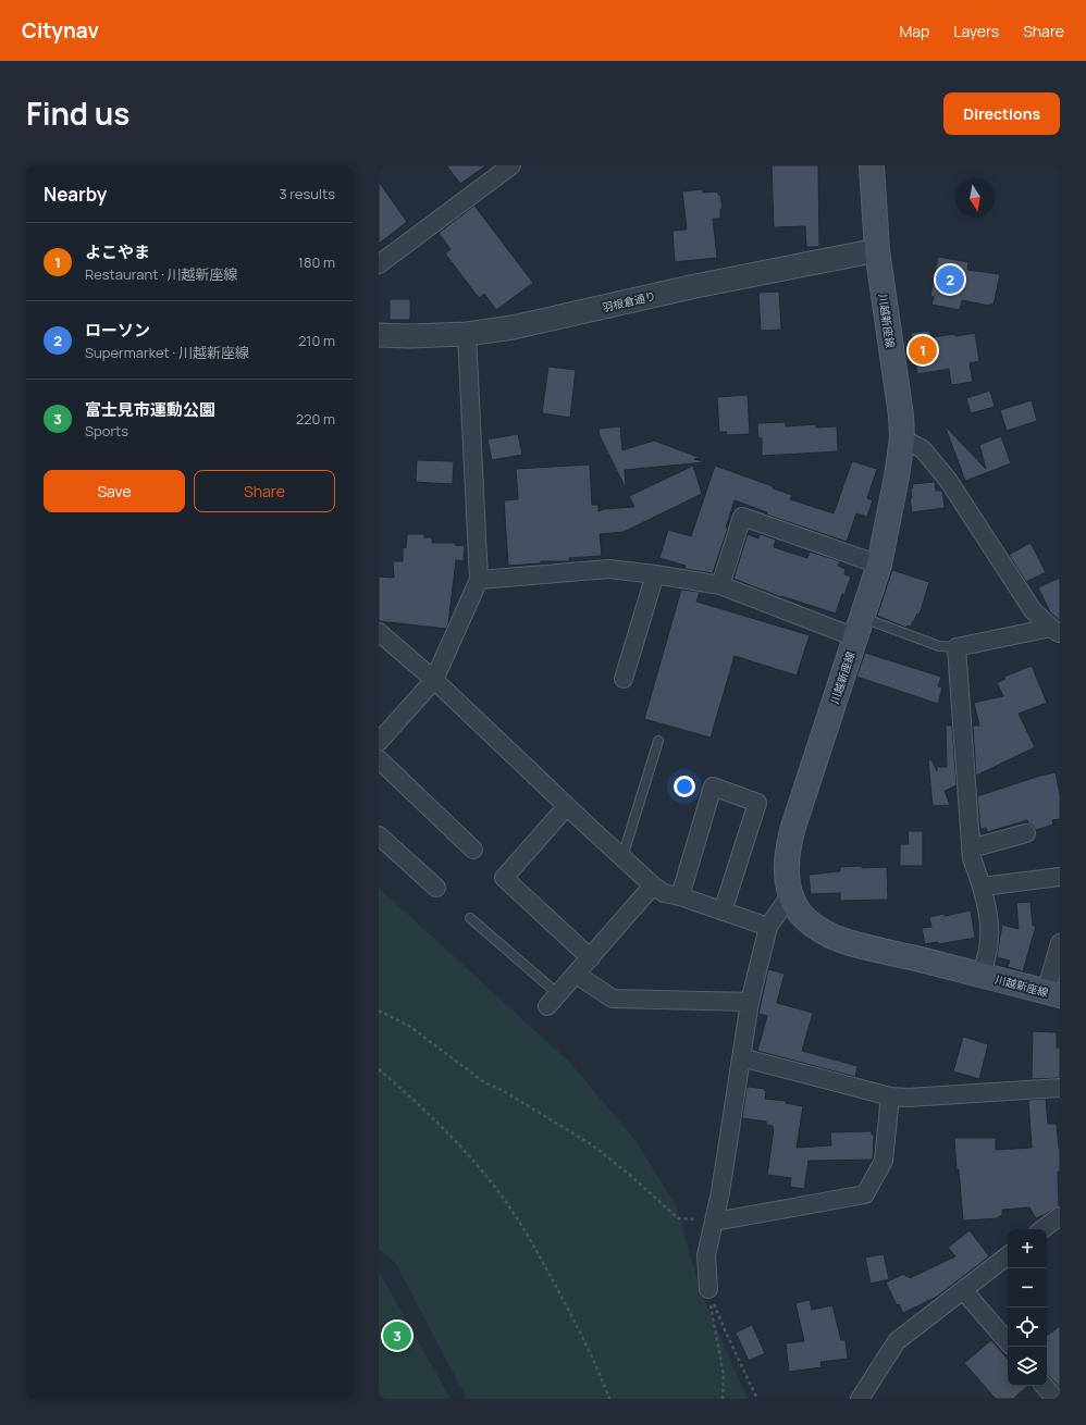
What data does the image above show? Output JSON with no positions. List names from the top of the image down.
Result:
{
  "streets": {
    "main road": ["川越新座線"],
    "street": ["羽根倉通り"]
  },
  "crossings": [
    ["羽根倉通り", "川越新座線"]
  ],
  "north": "bottom",
  "page": {
    "header": "Citynav",
    "nav": ["Map", "Layers", "Share"],
    "title": "Find us",
    "buttons": [
      "Directions",
      ["Save", "Share"]
    ],
    "heading": ["Nearby", "3 results"],
    "list": [
      {
        "mark": "1",
        "name": "よこやま",
        "note": "Restaurant · 川越新座線",
        "value": "180 m"
      },
      {
        "mark": "2",
        "name": "ローソン",
        "note": "Supermarket · 川越新座線",
        "value": "210 m"
      },
      {
        "mark": "3",
        "name": "富士見市運動公園",
        "note": "Sports",
        "value": "220 m"
      }
    ],
    "pins": ["2", "1", "3"],
    "map_buttons": ["+", "−"]
  }
}
